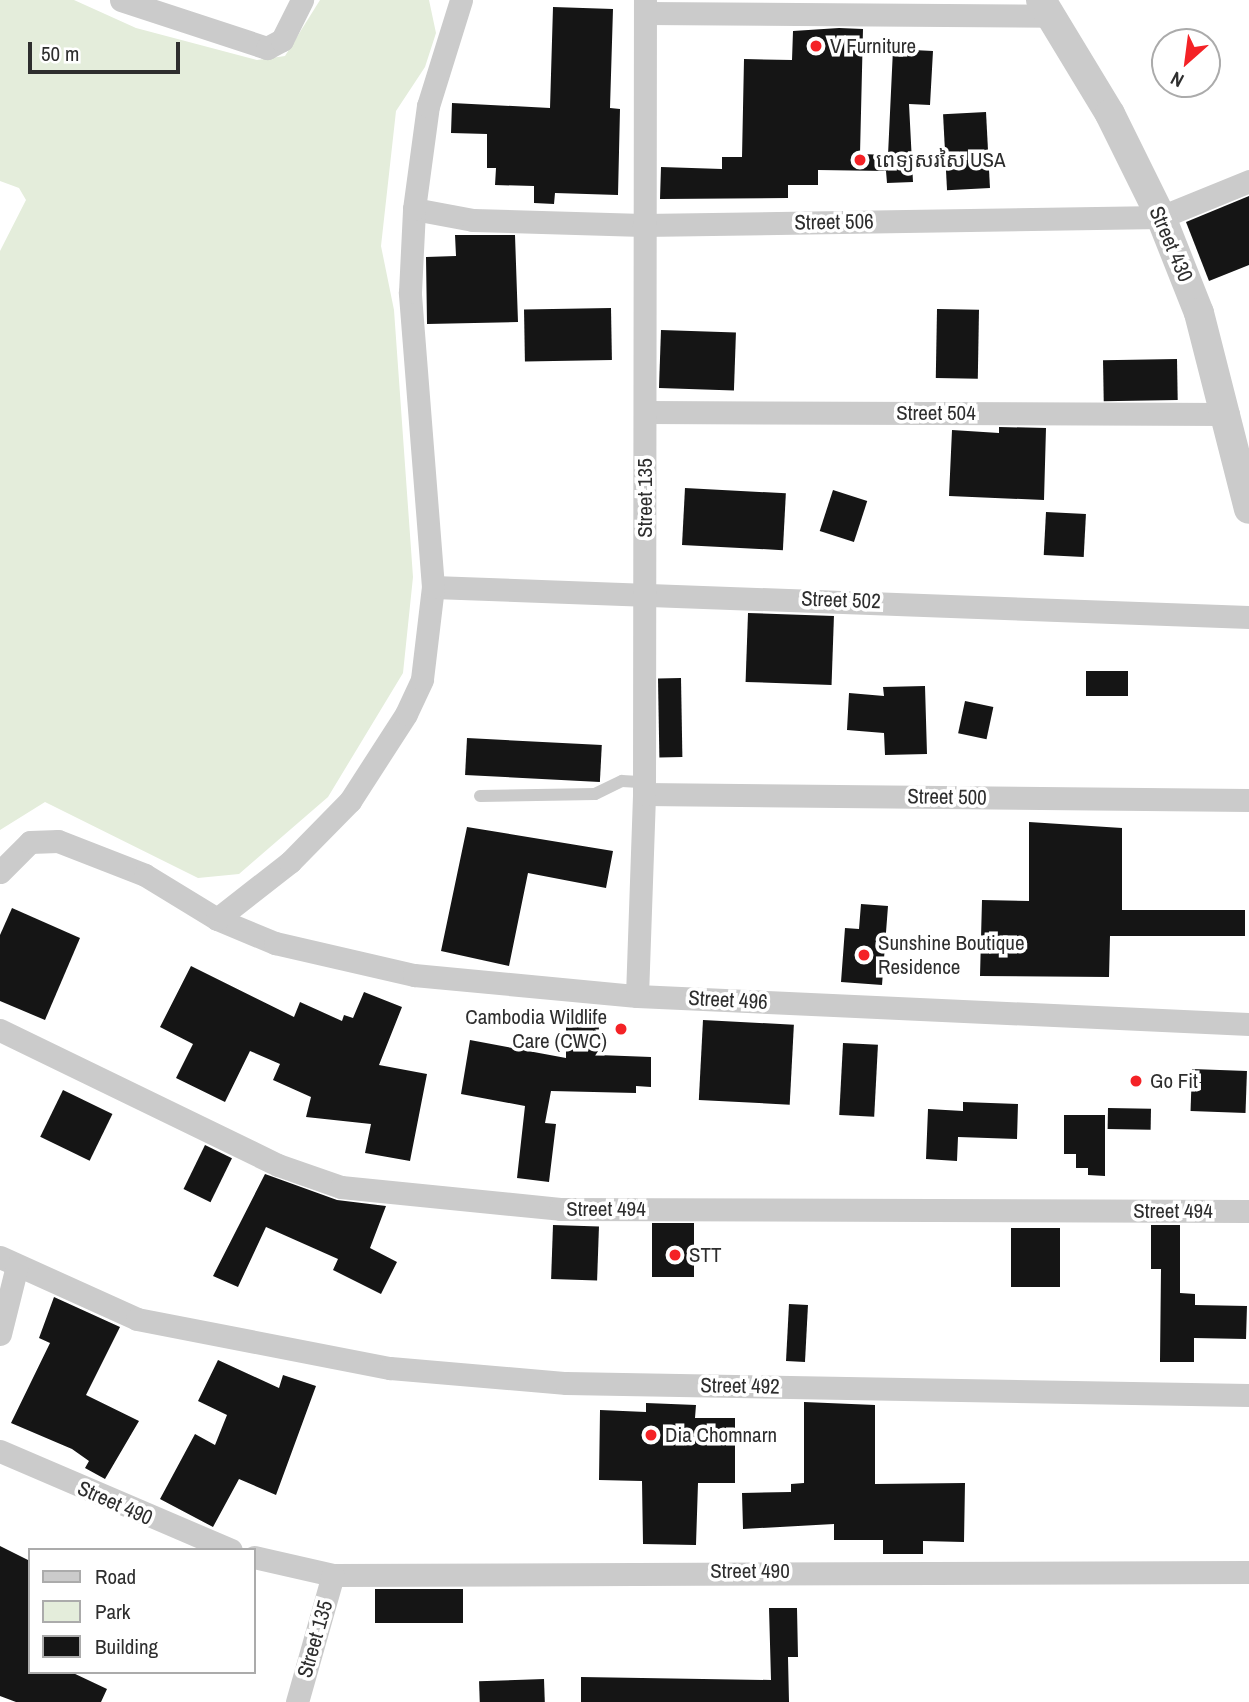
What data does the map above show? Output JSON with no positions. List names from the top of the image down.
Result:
{
  "streets": {
    "street": [
      "Street 506",
      "Street 430",
      "Street 504",
      "Street 135",
      "Street 502",
      "Street 500",
      "Street 496",
      "Street 494",
      "Street 492",
      "Street 490"
    ]
  },
  "crossings": [
    ["Street 506", "Street 430"],
    ["Street 506", "Street 135"],
    ["Street 430", "Street 504"],
    ["Street 504", "Street 135"],
    ["Street 135", "Street 502"],
    ["Street 135", "Street 500"],
    ["Street 135", "Street 496"],
    ["Street 135", "Street 490"]
  ],
  "places": [
    "V Furniture",
    "ពេទ្យសរសៃ USA",
    "Sunshine Boutique Residence",
    "Cambodia Wildlife Care (CWC)",
    "Go Fit",
    "STT",
    "Dia Chomnarn"
  ],
  "legend": ["Road", "Park", "Building"],
  "scale_bar": "50 m",
  "north": "bottom left"
}
